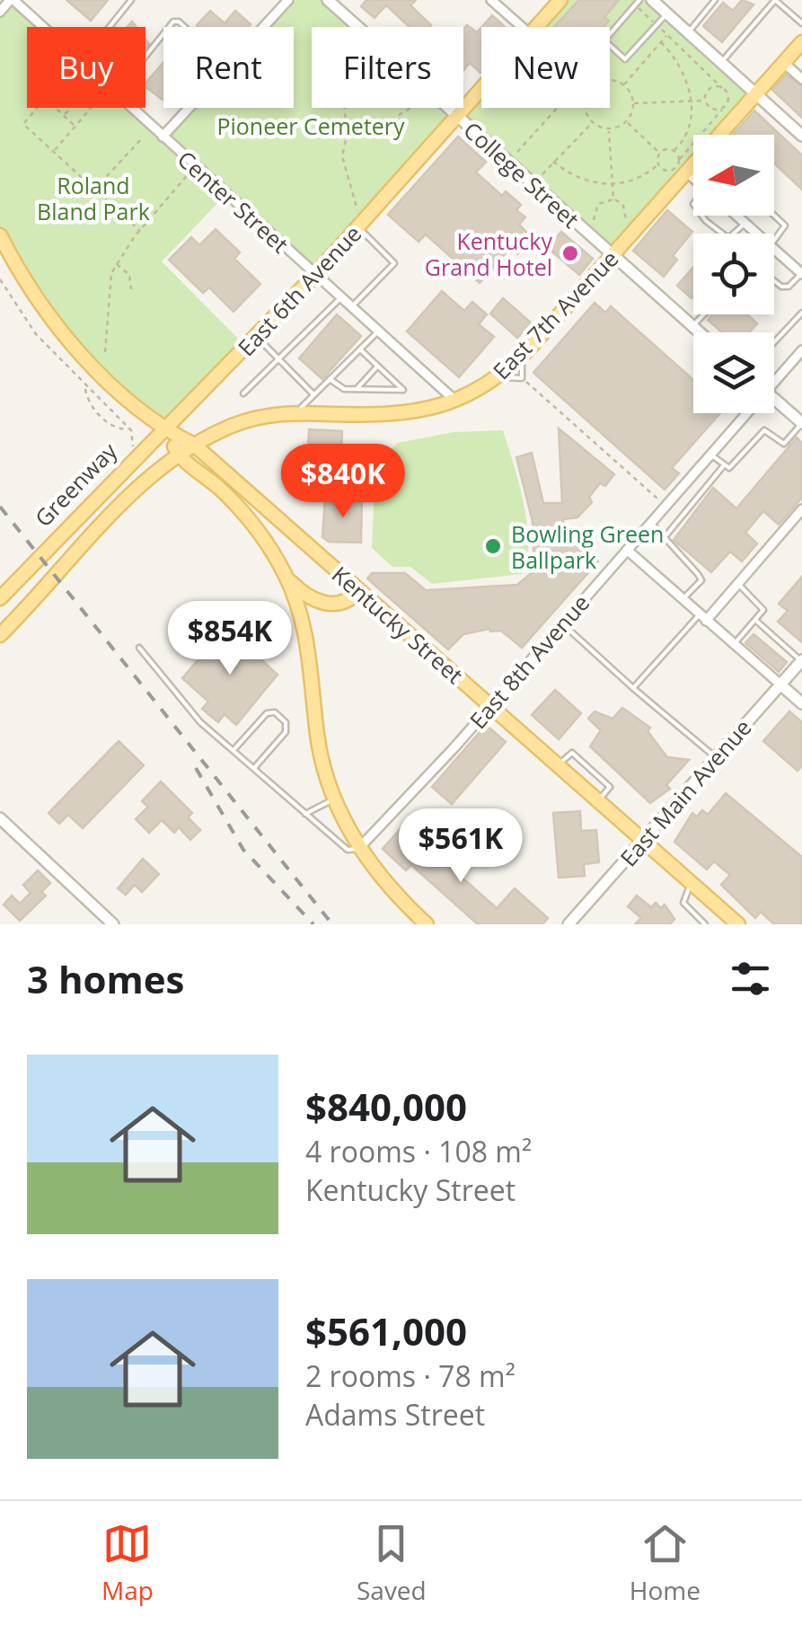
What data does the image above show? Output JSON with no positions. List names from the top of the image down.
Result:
{
  "streets": {
    "main road": ["East 6th Avenue", "East 7th Avenue", "Kentucky Street"],
    "street": [
      "College Street",
      "Center Street",
      "East 8th Avenue",
      "East Main Avenue"
    ],
    "path": ["Greenway"]
  },
  "crossings": [
    ["College Street", "East 6th Avenue"],
    ["College Street", "East 7th Avenue"],
    ["Center Street", "East 6th Avenue"],
    ["Center Street", "East 7th Avenue"],
    ["East 6th Avenue", "Kentucky Street"],
    ["East 7th Avenue", "Kentucky Street"],
    ["Kentucky Street", "East 8th Avenue"],
    ["Kentucky Street", "East Main Avenue"]
  ],
  "parks": ["Pioneer Cemetery", "Roland Bland Park"],
  "places": ["Kentucky Grand Hotel", "Bowling Green Ballpark"],
  "north": "left",
  "page": {
    "chip": [
      "Buy",
      "Rent",
      "Filters",
      "New"
    ],
    "price": ["$840K", "$854K", "$561K"],
    "heading": "3 homes",
    "list": [
      {
        "name": "$840,000",
        "note": "4 rooms · 108 m² · Kentucky Street"
      },
      {
        "name": "$561,000",
        "note": "2 rooms · 78 m² · Adams Street"
      }
    ],
    "tabs": ["Map", "Saved", "Home"]
  }
}
